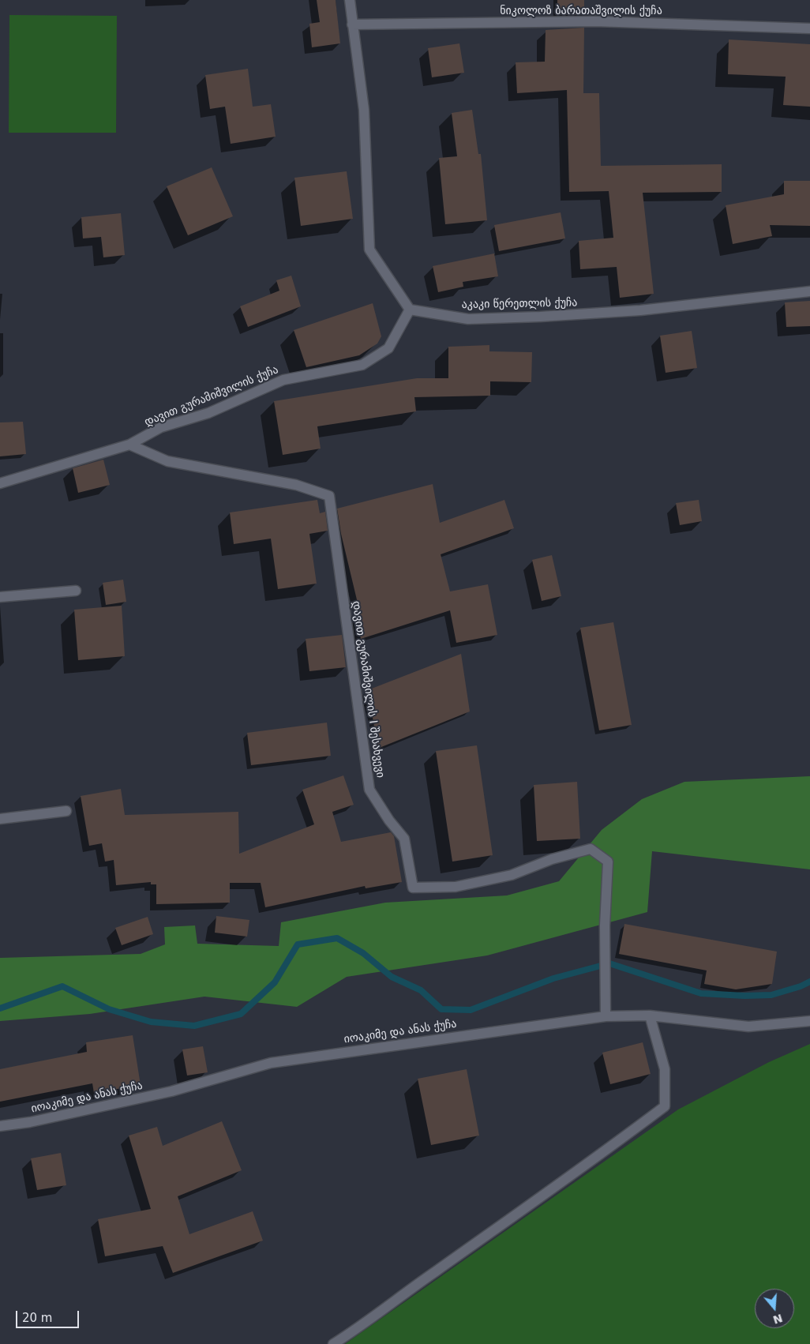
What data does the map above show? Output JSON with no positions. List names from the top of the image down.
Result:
{
  "streets": {
    "street": [
      "ნიკოლოზ ბარათაშვილის ქუჩა",
      "აკაკი წერეთლის ქუჩა",
      "დავით გურამიშვილის ქუჩა",
      "დავით გურამიშვილის I შესახვევი",
      "იოაკიმე და ანას ქუჩა"
    ]
  },
  "crossings": [
    ["აკაკი წერეთლის ქუჩა", "დავით გურამიშვილის ქუჩა"],
    ["დავით გურამიშვილის ქუჩა", "დავით გურამიშვილის I შესახვევი"],
    ["დავით გურამიშვილის I შესახვევი", "იოაკიმე და ანას ქუჩა"]
  ],
  "scale_bar": "20 m",
  "north": "bottom"
}
